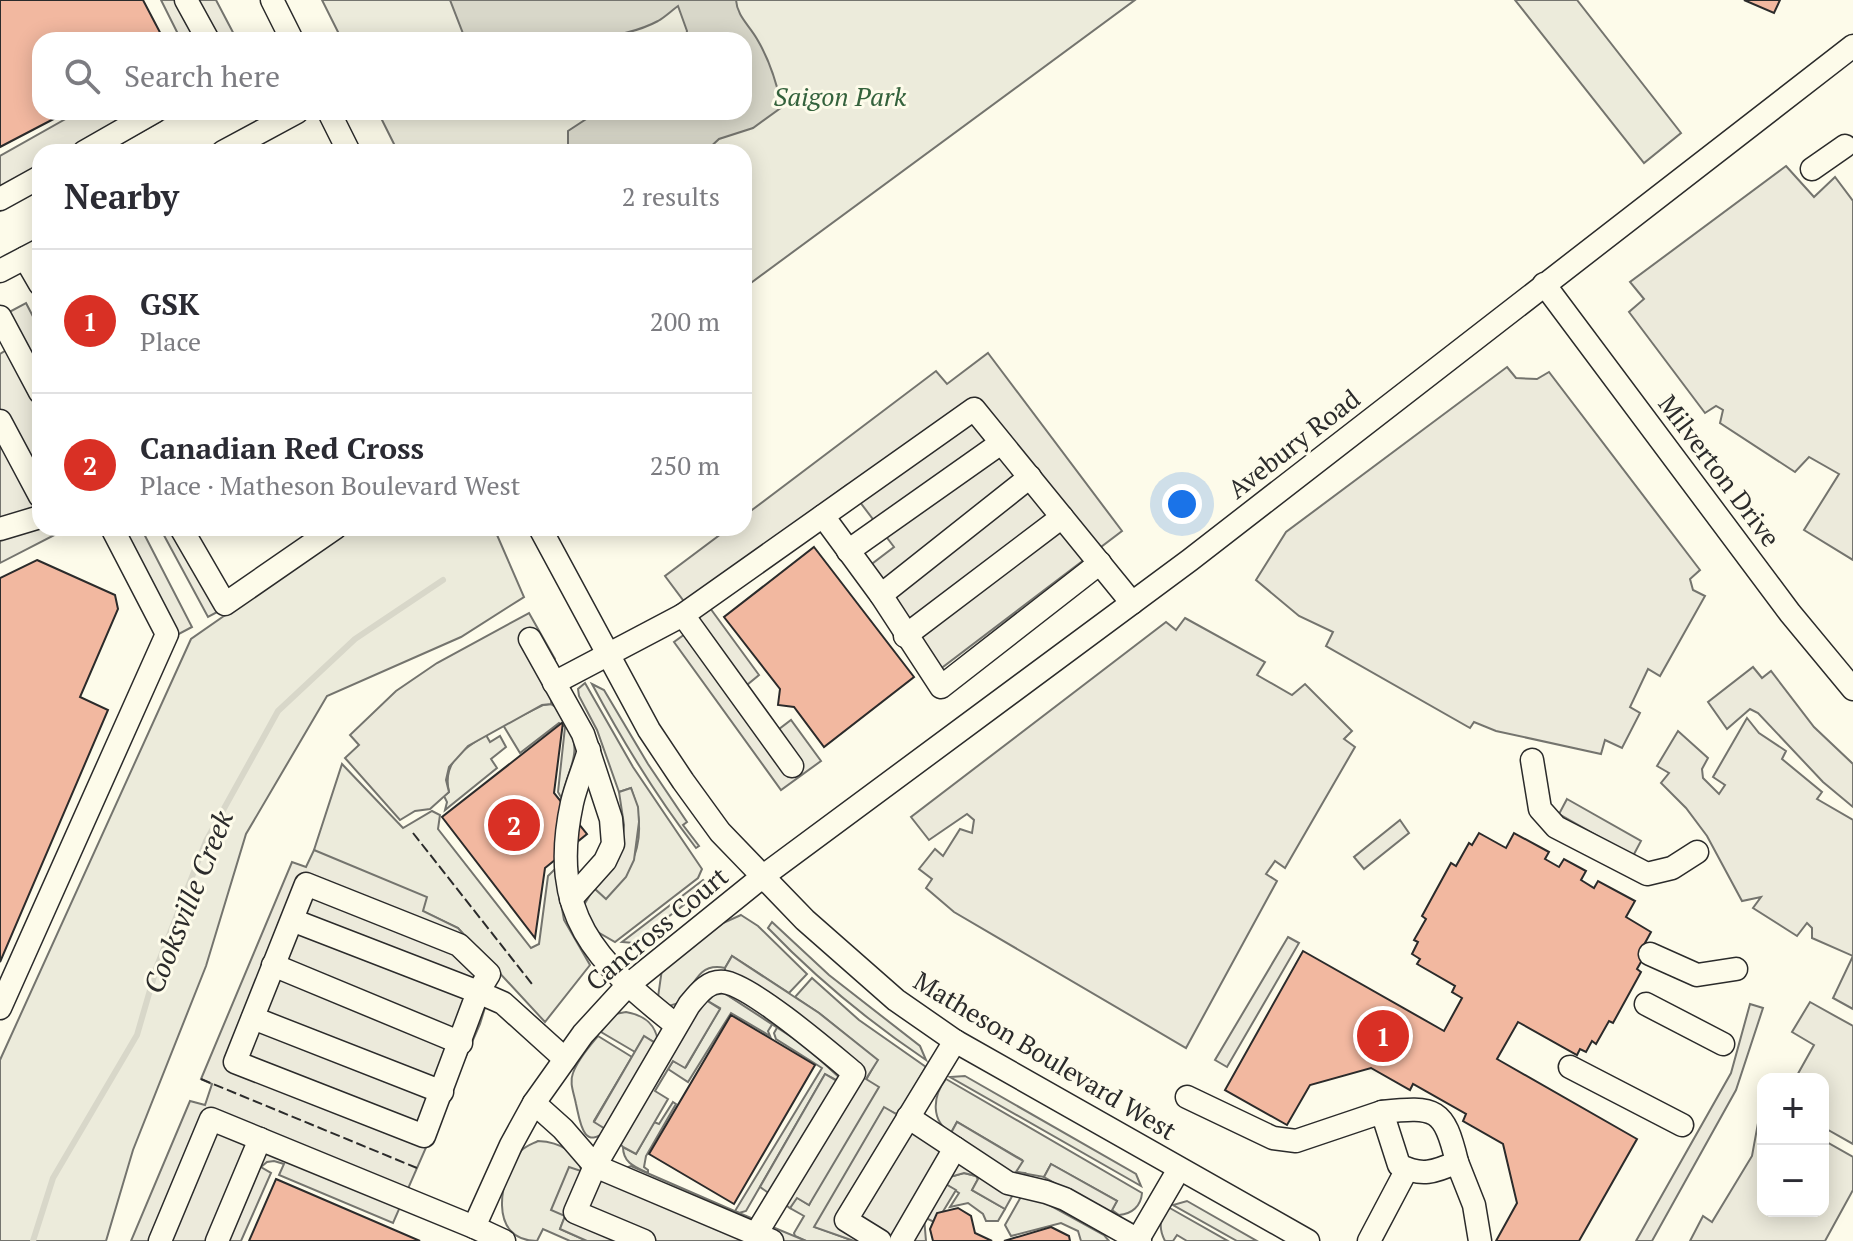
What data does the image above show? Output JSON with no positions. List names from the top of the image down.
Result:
{
  "streets": {
    "street": [
      "Avebury Road",
      "Milverton Drive",
      "Cancross Court",
      "Matheson Boulevard West"
    ]
  },
  "crossings": [
    ["Avebury Road", "Milverton Drive"],
    ["Avebury Road", "Cancross Court"],
    ["Avebury Road", "Matheson Boulevard West"],
    ["Cancross Court", "Matheson Boulevard West"]
  ],
  "water": ["Cooksville Creek"],
  "parks": ["Saigon Park"],
  "page": {
    "search": "Search here",
    "heading": ["Nearby", "2 results"],
    "list": [
      {
        "mark": "1",
        "name": "GSK",
        "note": "Place",
        "value": "200 m"
      },
      {
        "mark": "2",
        "name": "Canadian Red Cross",
        "note": "Place · Matheson Boulevard West",
        "value": "250 m"
      }
    ],
    "pins": ["2", "1"],
    "map_buttons": ["+", "−"]
  }
}
